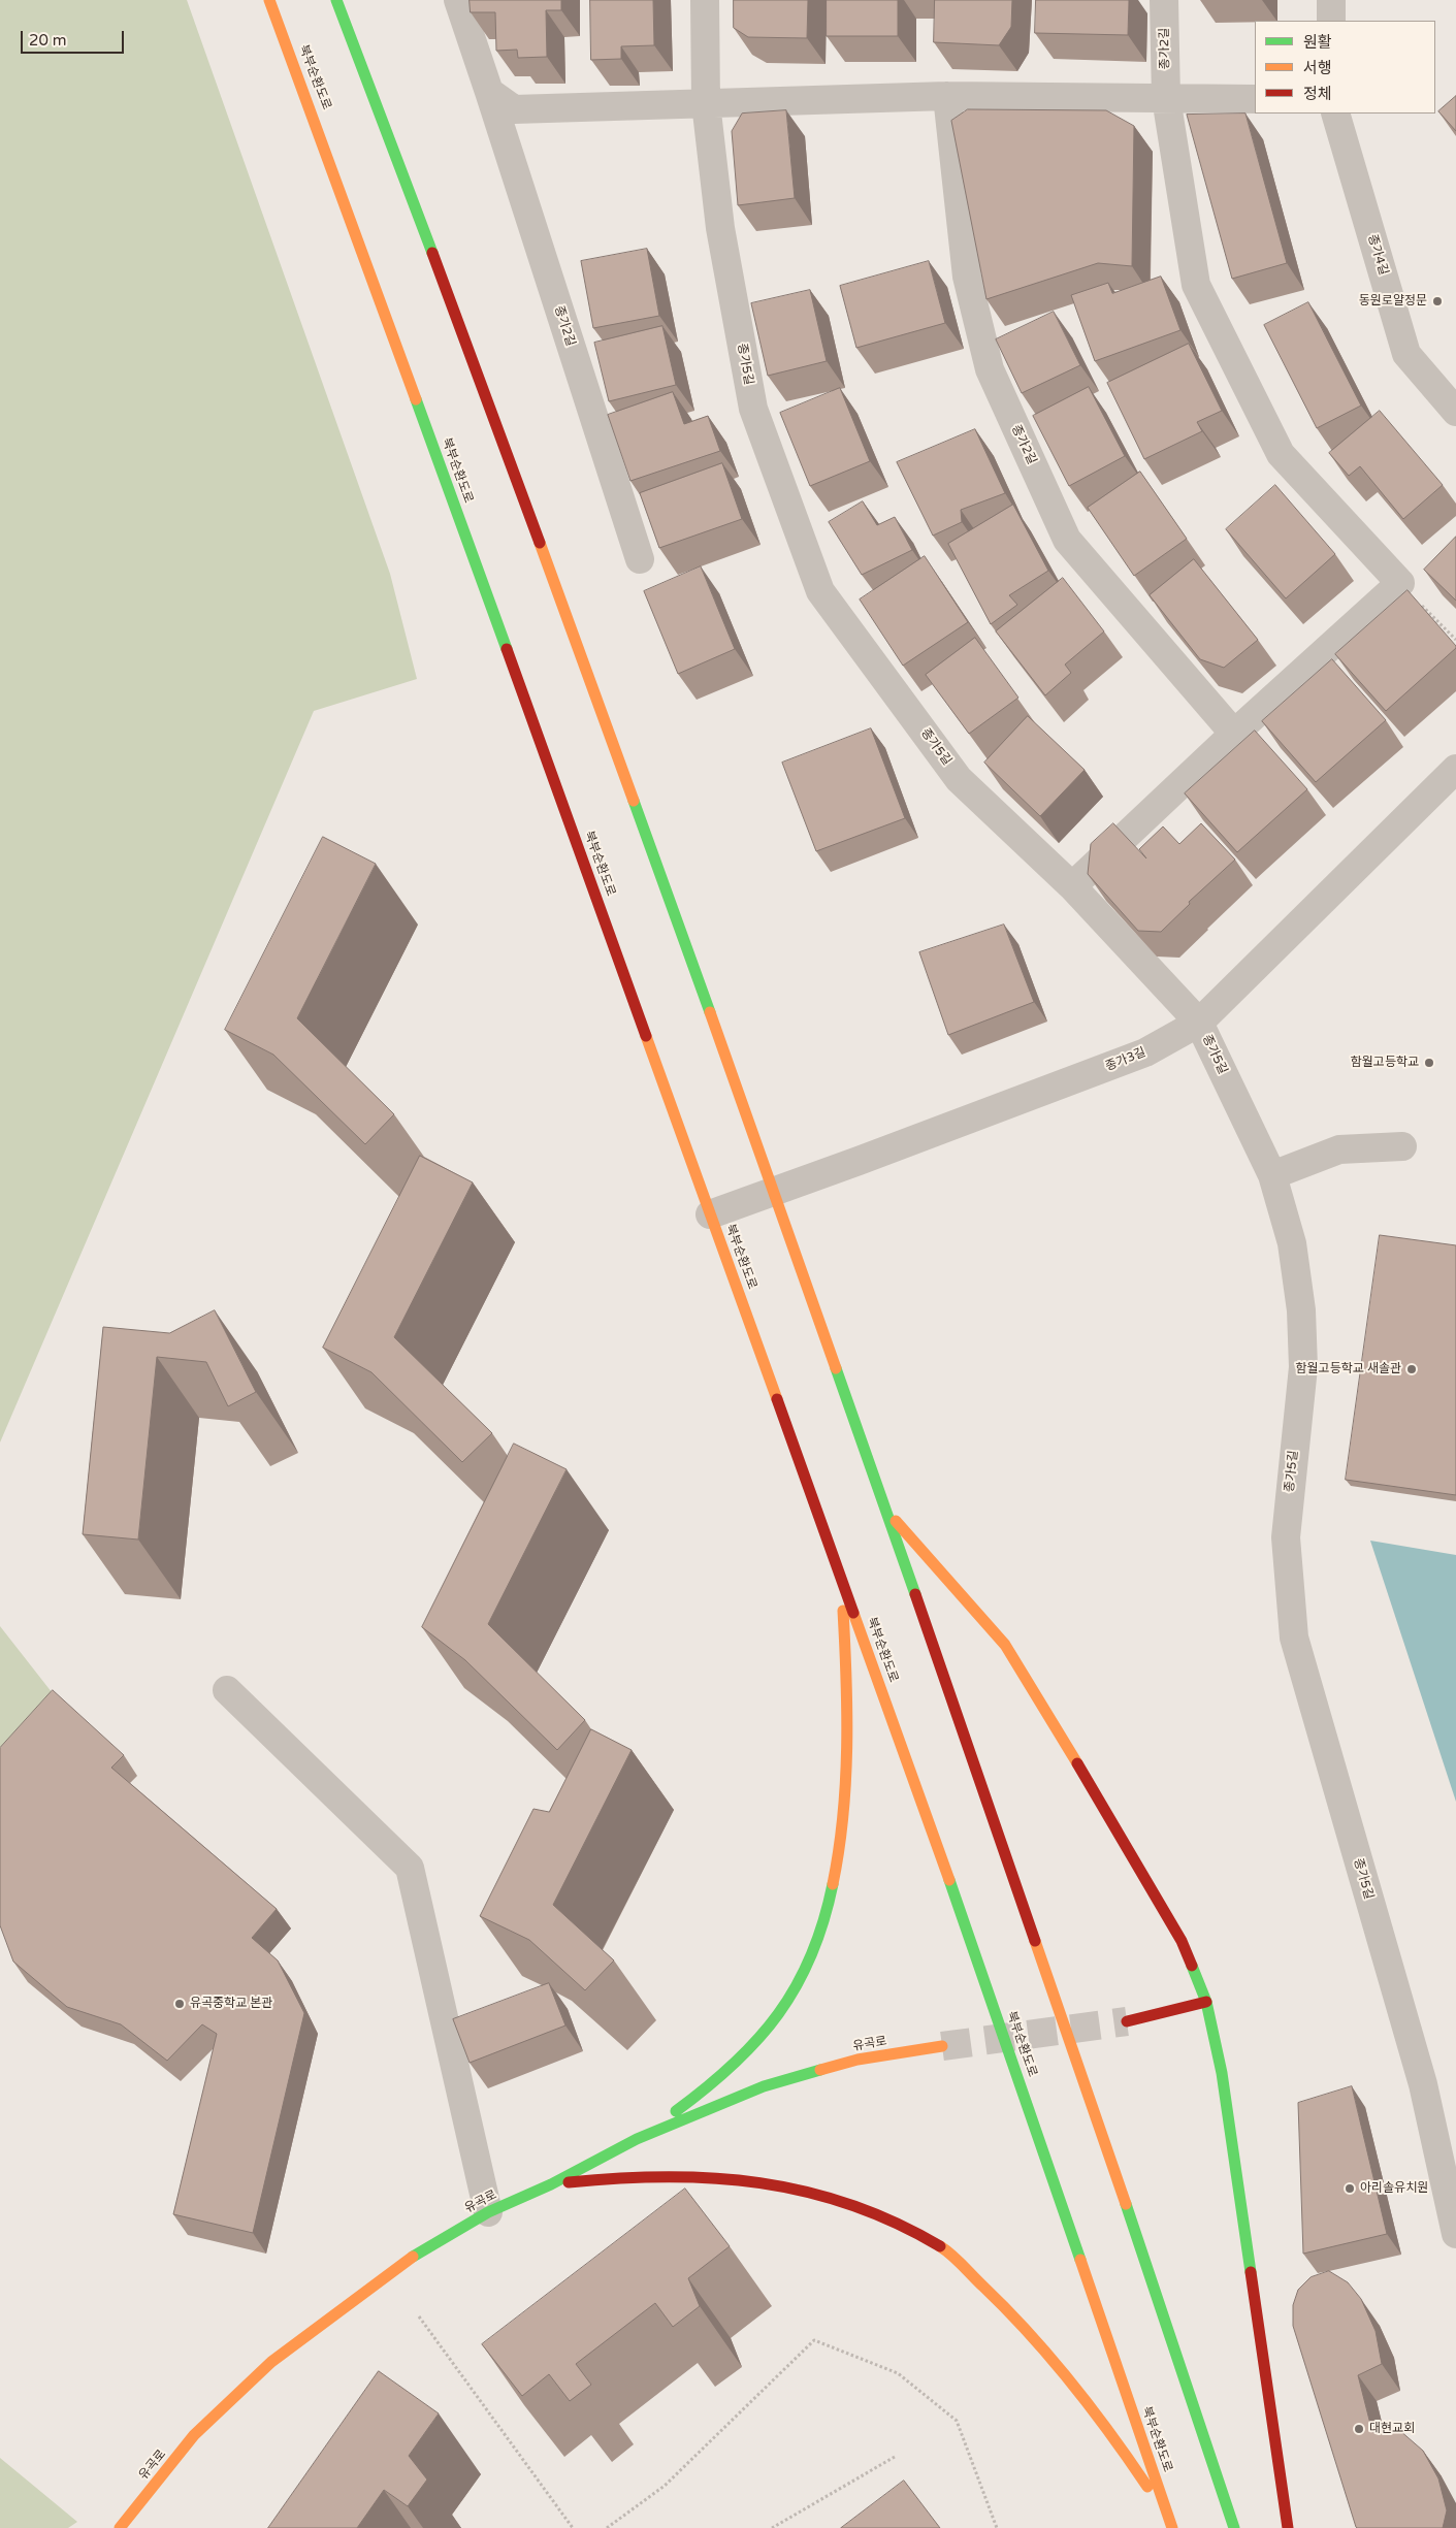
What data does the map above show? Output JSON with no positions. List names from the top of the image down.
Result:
{
  "streets": {
    "main road": ["북부순환도로", "유곡로"],
    "street": [
      "종가2길",
      "종가4길",
      "종가5길",
      "종가3길"
    ]
  },
  "crossings": [
    ["북부순환도로", "종가3길"],
    ["종가5길", "종가3길"]
  ],
  "places": [
    "동원로얄정문",
    "함월고등학교",
    "함월고등학교 새솔관",
    "유곡중학교 본관",
    "아리솔유치원",
    "대현교회"
  ],
  "legend": ["원활", "서행", "정체"],
  "scale_bar": "20 m"
}
